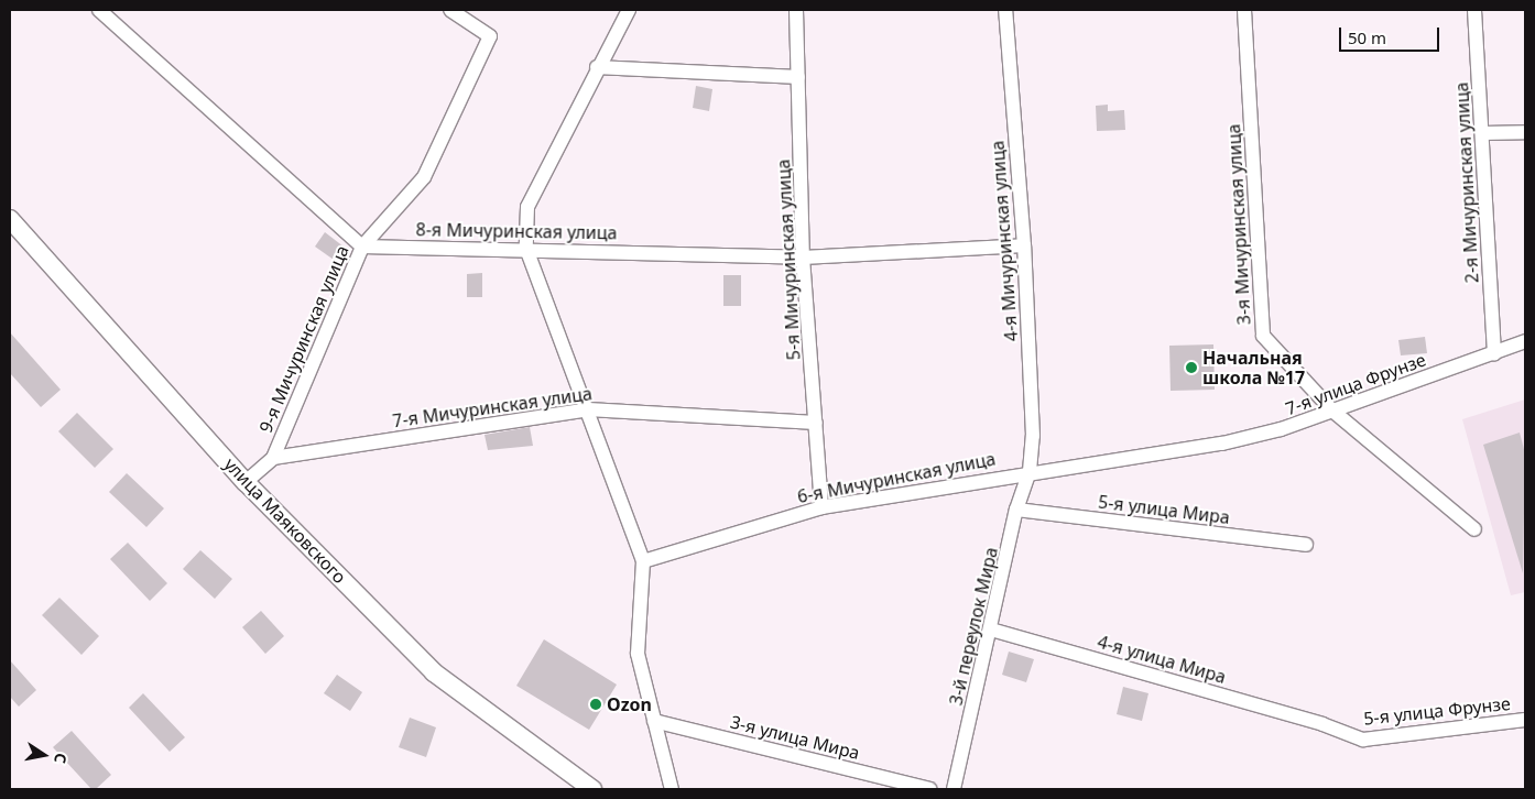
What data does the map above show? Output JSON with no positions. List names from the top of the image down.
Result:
{
  "streets": {
    "main road": ["улица Маяковского"],
    "street": [
      "2-я Мичуринская улица",
      "3-я Мичуринская улица",
      "8-я Мичуринская улица",
      "4-я Мичуринская улица",
      "5-я Мичуринская улица",
      "9-я Мичуринская улица",
      "7-я улица Фрунзе",
      "7-я Мичуринская улица",
      "6-я Мичуринская улица",
      "5-я улица Мира",
      "3-й переулок Мира",
      "4-я улица Мира",
      "5-я улица Фрунзе",
      "3-я улица Мира"
    ]
  },
  "crossings": [
    ["2-я Мичуринская улица", "7-я улица Фрунзе"],
    ["3-я Мичуринская улица", "7-я улица Фрунзе"],
    ["8-я Мичуринская улица", "4-я Мичуринская улица"],
    ["8-я Мичуринская улица", "5-я Мичуринская улица"],
    ["8-я Мичуринская улица", "9-я Мичуринская улица"],
    ["4-я Мичуринская улица", "7-я улица Фрунзе"],
    ["4-я Мичуринская улица", "6-я Мичуринская улица"],
    ["4-я Мичуринская улица", "3-й переулок Мира"],
    ["5-я Мичуринская улица", "7-я Мичуринская улица"],
    ["5-я Мичуринская улица", "6-я Мичуринская улица"],
    ["9-я Мичуринская улица", "7-я Мичуринская улица"],
    ["9-я Мичуринская улица", "улица Маяковского"],
    ["7-я улица Фрунзе", "6-я Мичуринская улица"],
    ["7-я улица Фрунзе", "3-й переулок Мира"],
    ["6-я Мичуринская улица", "3-й переулок Мира"],
    ["5-я улица Мира", "3-й переулок Мира"],
    ["3-й переулок Мира", "4-я улица Мира"],
    ["4-я улица Мира", "5-я улица Фрунзе"]
  ],
  "places": ["Начальная школа №17", "Ozon"],
  "scale_bar": "50 m",
  "north": "right"
}
